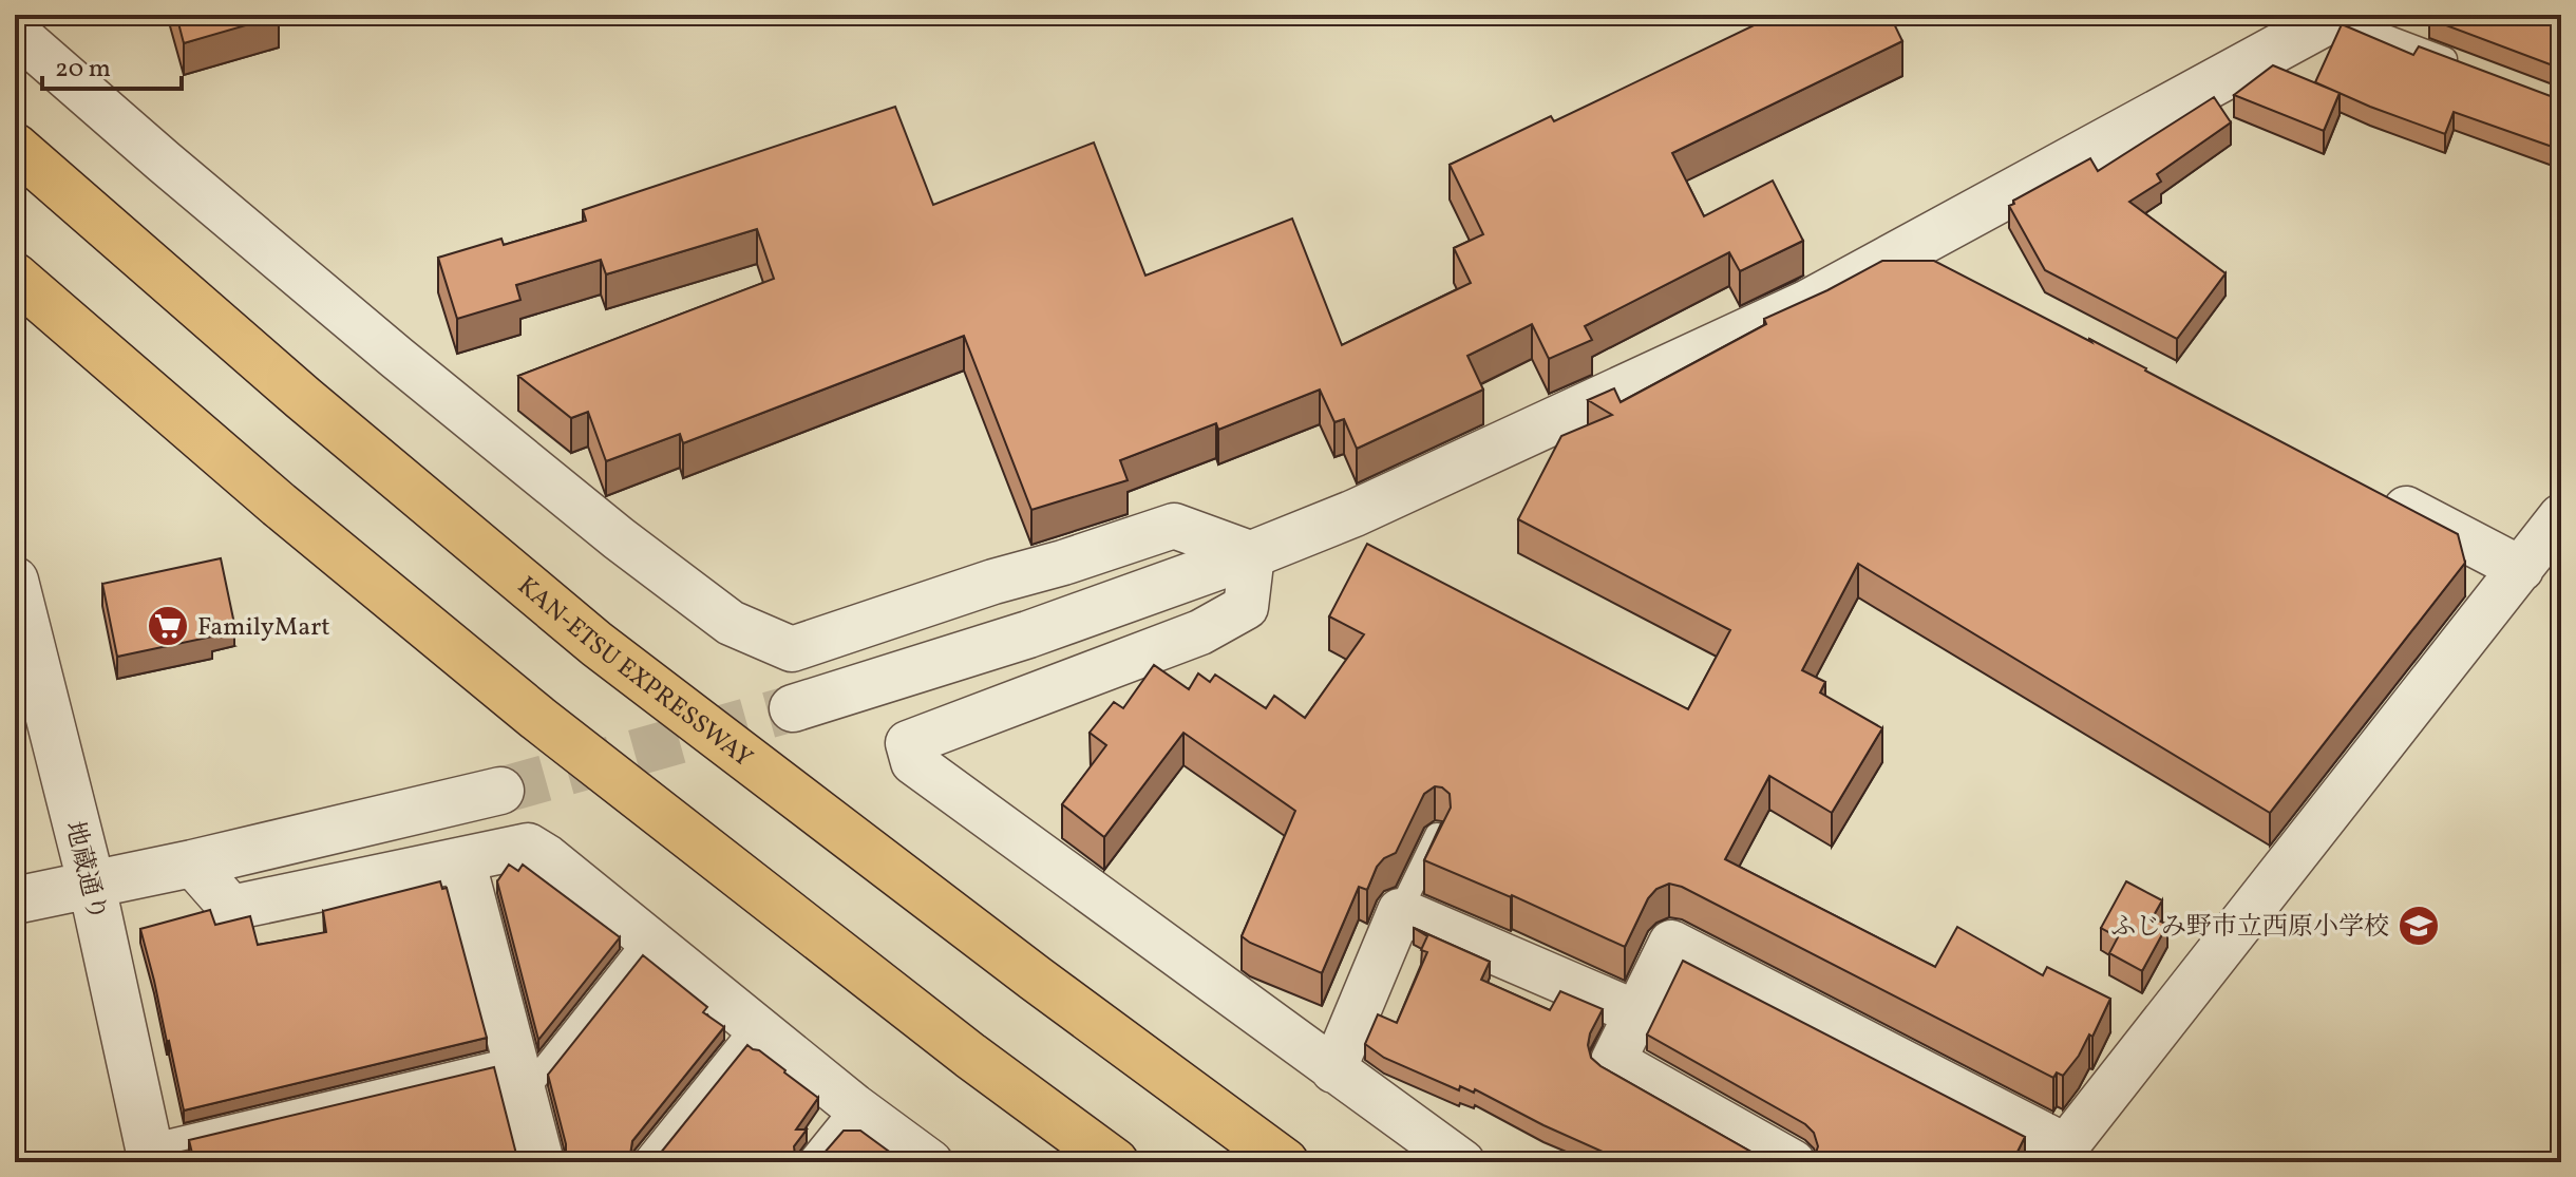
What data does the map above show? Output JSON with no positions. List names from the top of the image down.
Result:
{
  "streets": {
    "highway": ["KAN-ETSU EXPRESSWAY"],
    "street": ["地蔵通り"]
  },
  "places": {
    "supermarket": ["FamilyMart"],
    "school or university": ["ふじみ野市立西原小学校"]
  },
  "scale_bar": "20 m"
}
